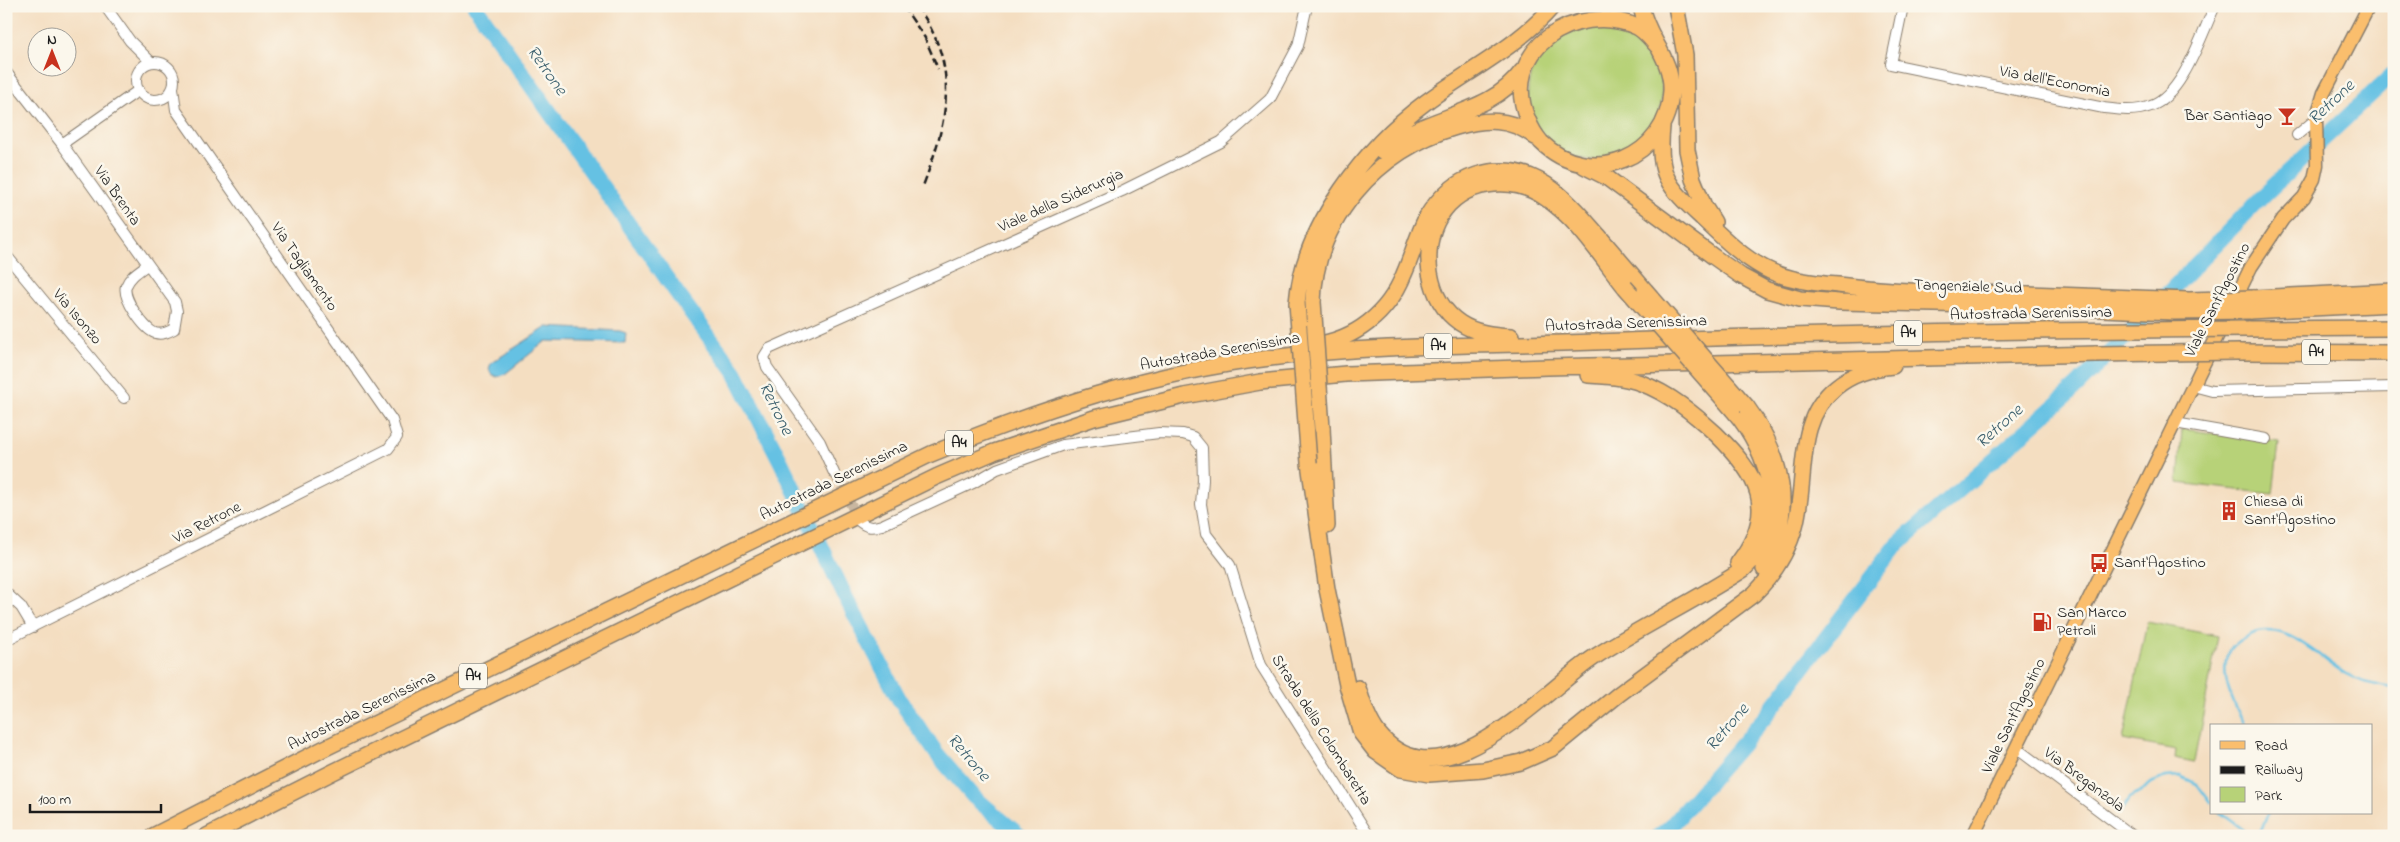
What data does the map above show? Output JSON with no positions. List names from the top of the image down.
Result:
{
  "streets": {
    "highway": ["Tangenziale Sud", "Autostrada Serenissima", "A4"],
    "main road": ["Viale Sant'Agostino"],
    "street": [
      "Via dell'Economia",
      "Via Brenta",
      "Viale della Siderurgia",
      "Via Tagliamento",
      "Via Isonzo",
      "Via Retrone",
      "Strada della Colombaretta",
      "Via Breganzola"
    ]
  },
  "crossings": [
    ["Via Tagliamento", "Via Retrone"],
    ["Viale Sant'Agostino", "Via Breganzola"]
  ],
  "water": ["Retrone"],
  "places": {
    "bar": ["Bar Santiago"],
    "building": ["Chiesa di Sant'Agostino"],
    "bus stop": ["Sant'Agostino"],
    "fuel station": ["San Marco Petroli"]
  },
  "legend": ["Road", "Railway", "Park"],
  "scale_bar": "100 m",
  "north": "top"
}
